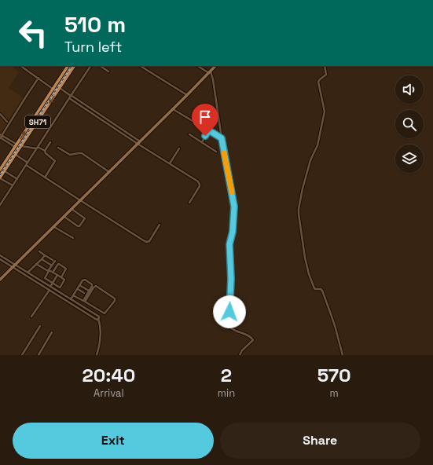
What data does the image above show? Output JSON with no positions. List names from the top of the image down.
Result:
{
  "streets": {
    "main road": ["SH71"]
  },
  "page": {
    "turn": ["510 m", "Turn left"],
    "eta": [
      "20:40",
      "Arrival",
      "2",
      "min",
      "570",
      "m"
    ],
    "buttons": ["Exit", "Share"]
  }
}
